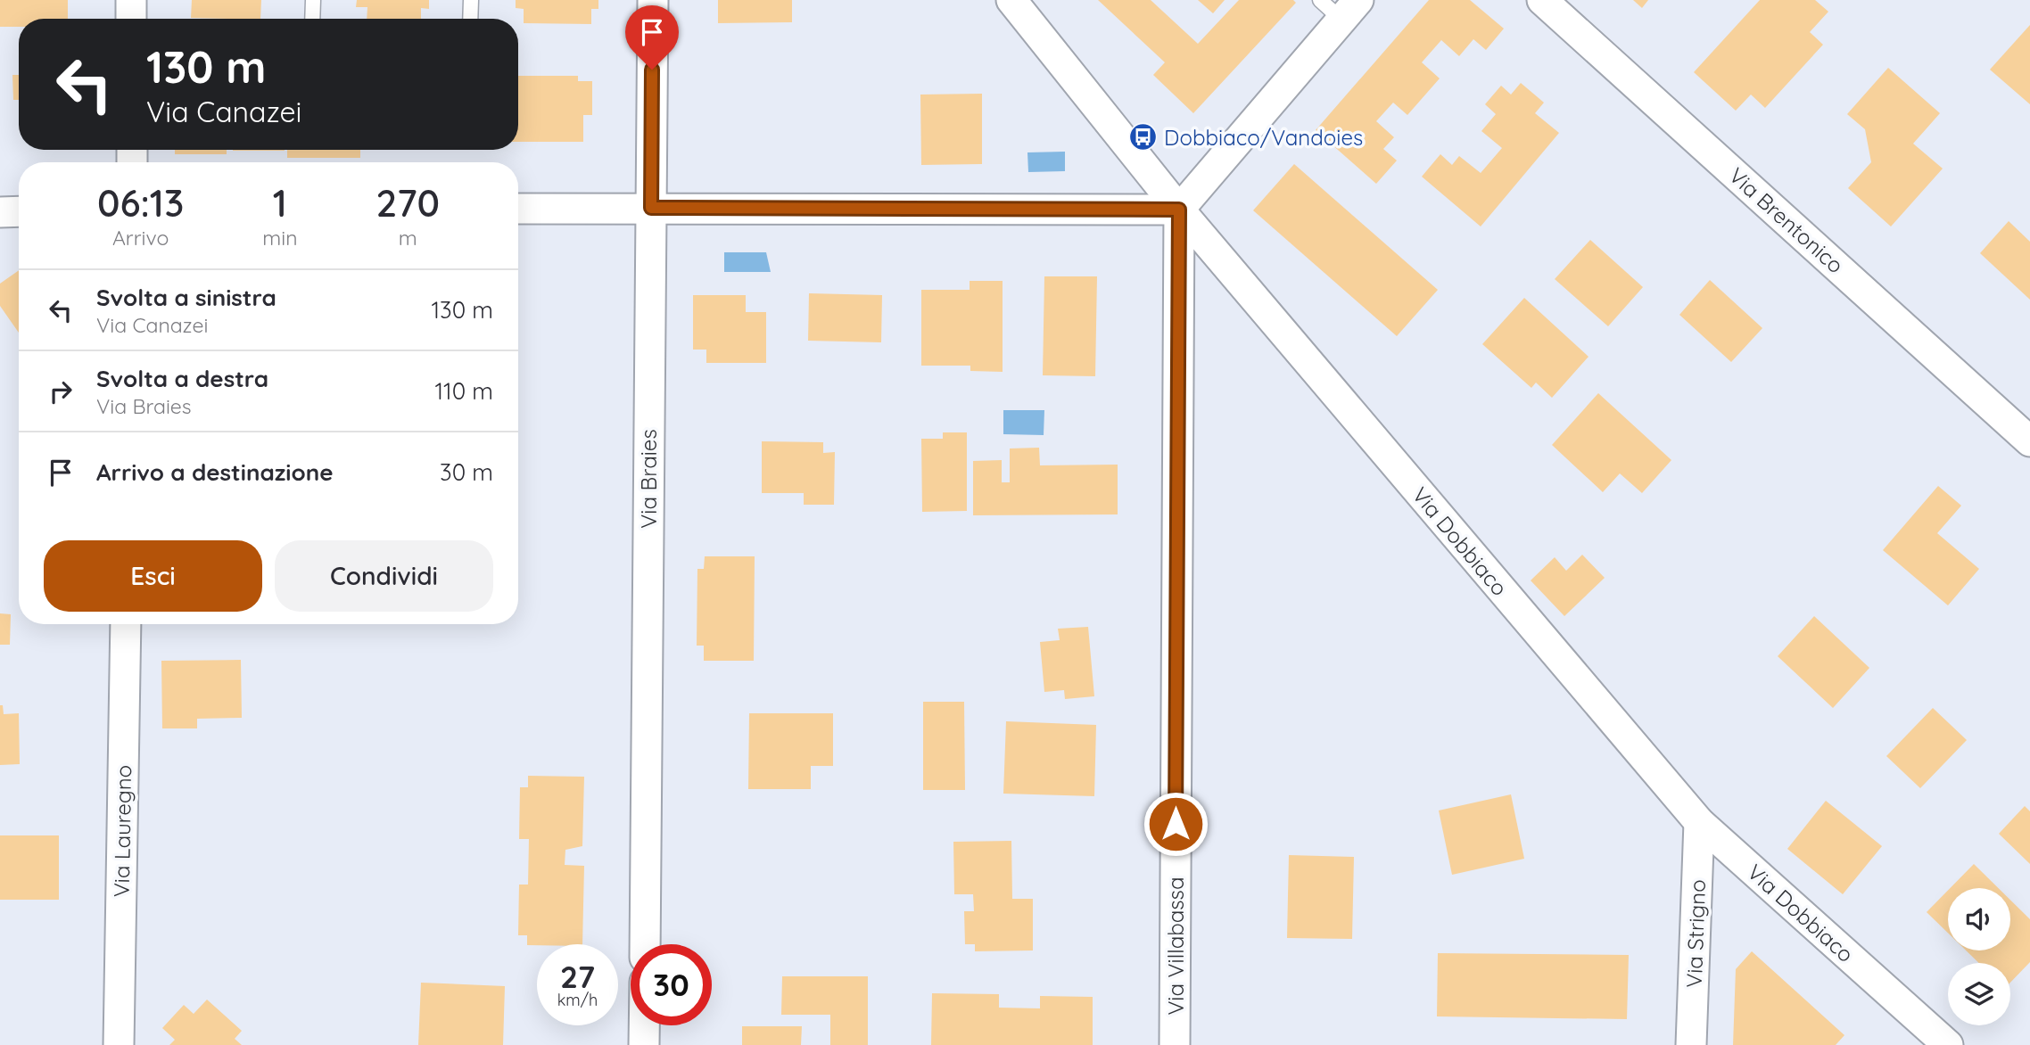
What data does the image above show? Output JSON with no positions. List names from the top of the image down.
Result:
{
  "streets": {
    "street": [
      "Via Brentonico",
      "Via Braies",
      "Via Dobbiaco",
      "Via Lauregno",
      "Via Strigno",
      "Via Villabassa"
    ]
  },
  "crossings": [
    ["Via Dobbiaco", "Via Strigno"],
    ["Via Dobbiaco", "Via Villabassa"]
  ],
  "places": {
    "bus stop": ["Dobbiaco/Vandoies"]
  },
  "page": {
    "turn": ["130 m", "Via Canazei"],
    "eta": [
      "06:13",
      "Arrivo",
      "1",
      "min",
      "270",
      "m"
    ],
    "list": [
      {
        "name": "Svolta a sinistra",
        "note": "Via Canazei",
        "value": "130 m"
      },
      {
        "name": "Svolta a destra",
        "note": "Via Braies",
        "value": "110 m"
      },
      {
        "name": "Arrivo a destinazione",
        "value": "30 m"
      }
    ],
    "buttons": ["Esci", "Condividi"],
    "speed": "27 km/h",
    "limit": "30"
  }
}
